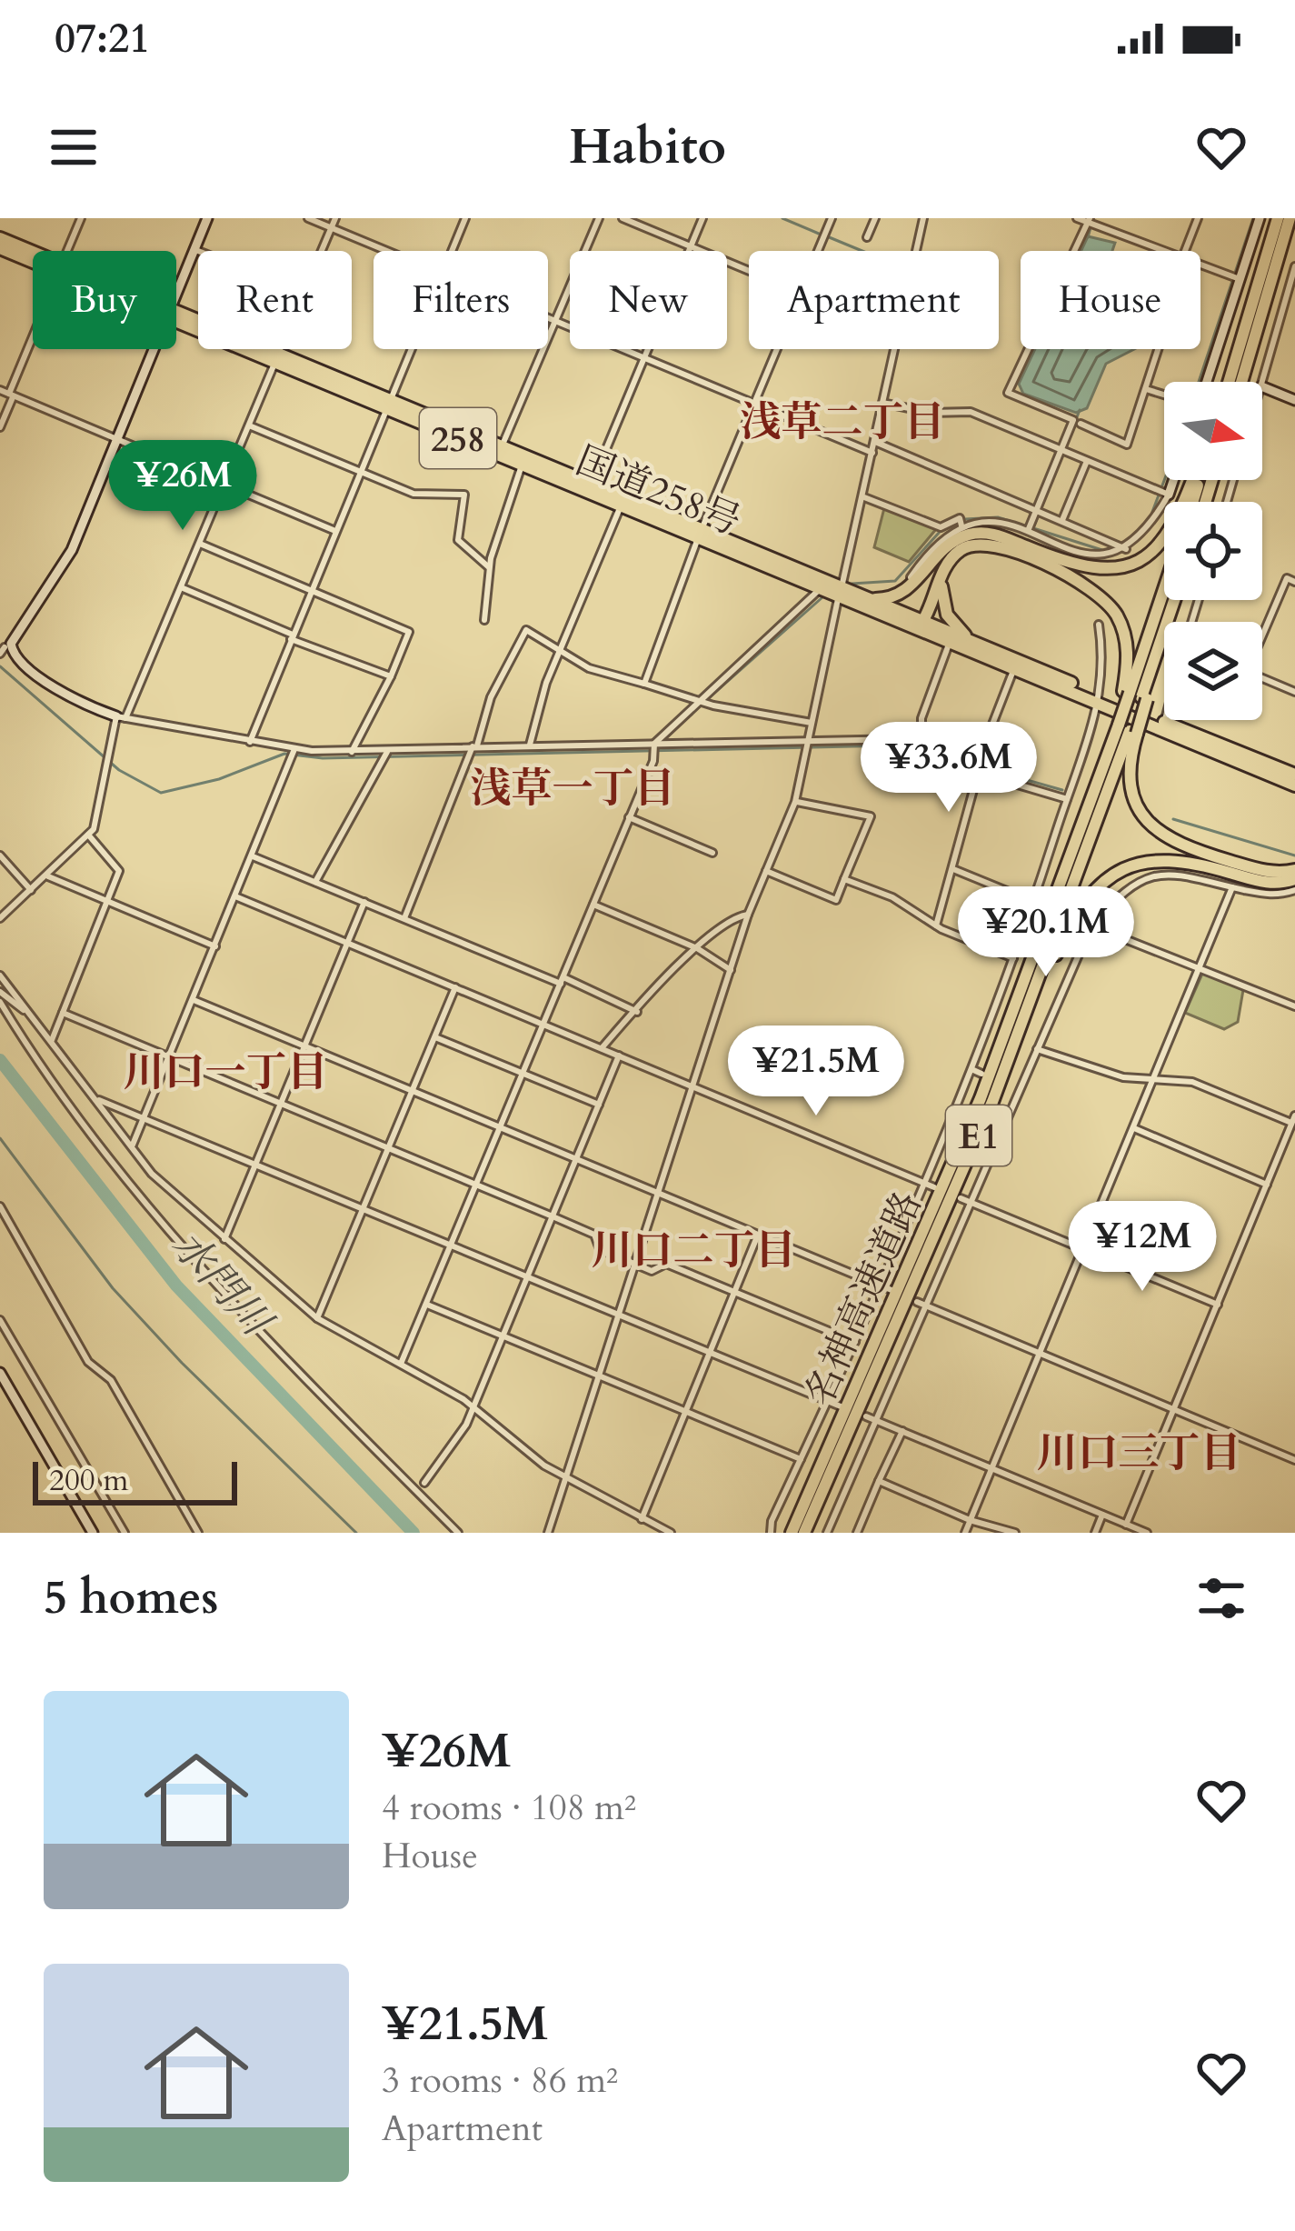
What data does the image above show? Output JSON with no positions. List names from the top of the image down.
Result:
{
  "streets": {
    "highway": [
      "258",
      "国道258号",
      "E1",
      "名神高速道路"
    ]
  },
  "districts": [
    "浅草二丁目",
    "浅草一丁目",
    "川口一丁目",
    "川口二丁目",
    "川口三丁目"
  ],
  "water": ["水門川"],
  "scale_bar": "200 m",
  "north": "right",
  "page": {
    "status": "07:21",
    "header": "Habito",
    "chip": [
      "Buy",
      "Rent",
      "Filters",
      "New",
      "Apartment",
      "House"
    ],
    "price": [
      "¥26M",
      "¥33.6M",
      "¥20.1M",
      "¥21.5M",
      "¥12M"
    ],
    "scale": "200 m",
    "heading": "5 homes",
    "list": [
      {
        "name": "¥26M",
        "note": "4 rooms · 108 m² · House"
      },
      {
        "name": "¥21.5M",
        "note": "3 rooms · 86 m² · Apartment"
      }
    ]
  }
}
